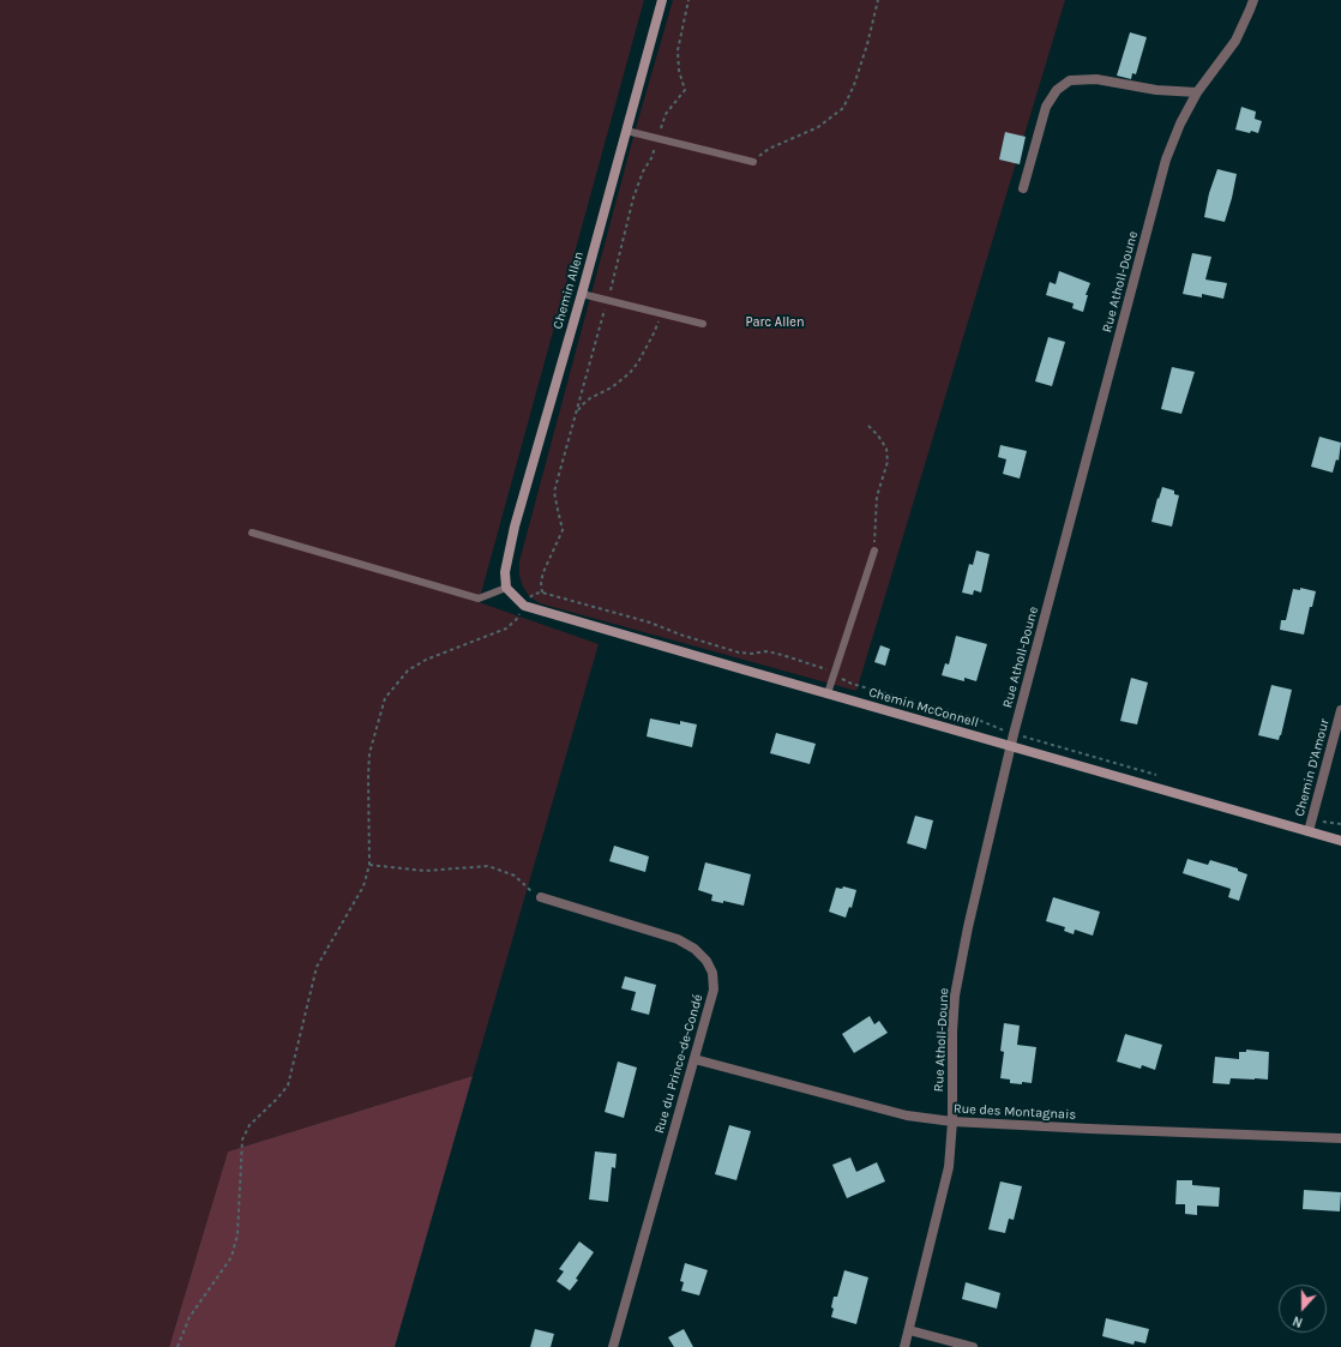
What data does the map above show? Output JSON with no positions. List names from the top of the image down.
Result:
{
  "streets": {
    "street": [
      "Rue Atholl-Doune",
      "Chemin Allen",
      "Chemin McConnell",
      "Chemin D'Amour",
      "Rue du Prince-de-Condé",
      "Rue des Montagnais"
    ]
  },
  "crossings": [
    ["Rue Atholl-Doune", "Chemin McConnell"],
    ["Rue Atholl-Doune", "Rue des Montagnais"],
    ["Chemin Allen", "Chemin McConnell"],
    ["Chemin McConnell", "Chemin D'Amour"],
    ["Rue du Prince-de-Condé", "Rue des Montagnais"]
  ],
  "parks": ["Parc Allen"],
  "north": "bottom"
}
